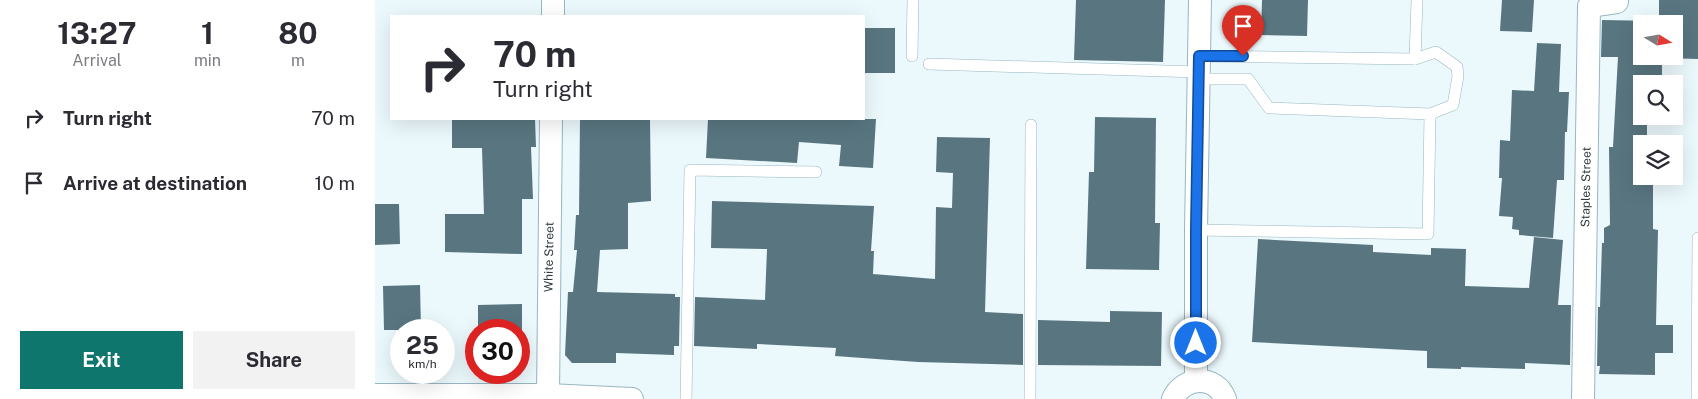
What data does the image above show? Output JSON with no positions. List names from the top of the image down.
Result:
{
  "streets": {
    "street": ["Staples Street", "White Street"]
  },
  "north": "right",
  "page": {
    "eta": [
      "13:27",
      "Arrival",
      "1",
      "min",
      "80",
      "m"
    ],
    "turn": ["70 m", "Turn right"],
    "list": [
      {
        "name": "Turn right",
        "value": "70 m"
      },
      {
        "name": "Arrive at destination",
        "value": "10 m"
      }
    ],
    "speed": "25 km/h",
    "limit": "30",
    "buttons": ["Exit", "Share"]
  }
}
